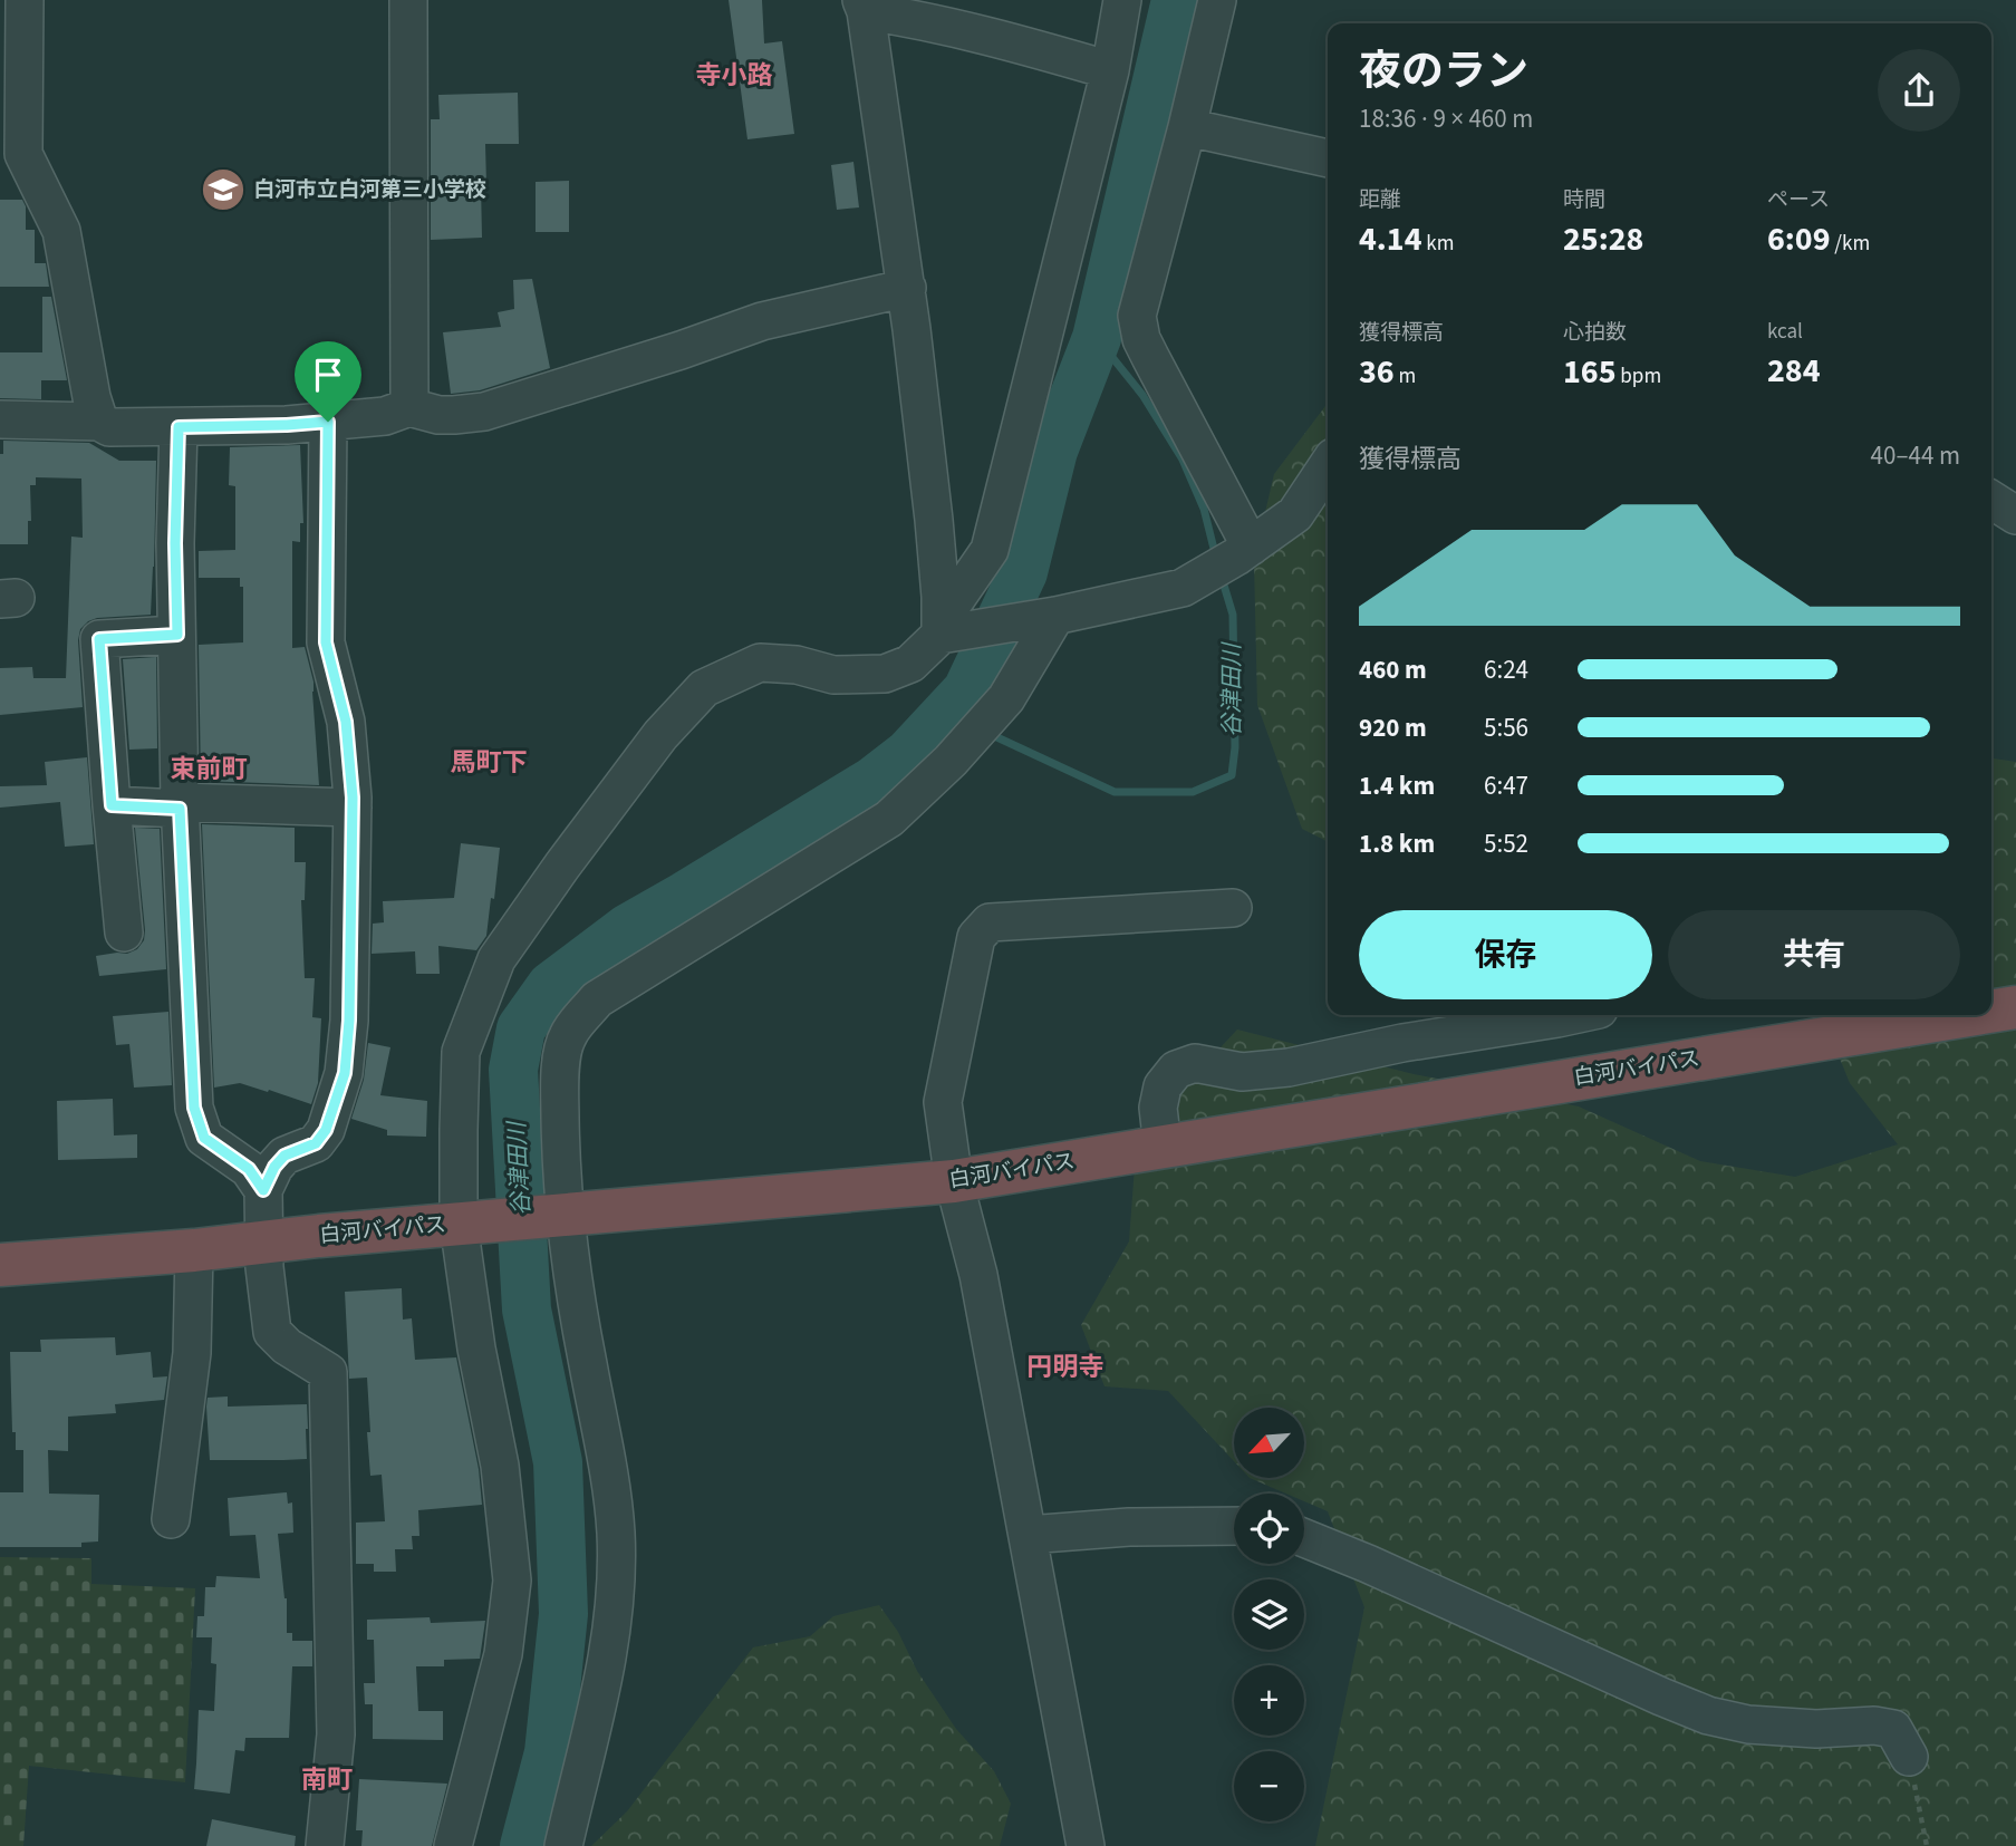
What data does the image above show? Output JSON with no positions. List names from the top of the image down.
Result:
{
  "streets": {
    "highway": ["白河バイパス"]
  },
  "districts": [
    "寺小路",
    "馬町下",
    "束前町",
    "円明寺",
    "南町"
  ],
  "water": ["谷津田川"],
  "places": {
    "school or university": ["白河市立白河第三小学校"]
  },
  "north": "bottom left",
  "page": {
    "heading": ["夜のラン", "18:36 · 9 × 460 m"],
    "stats": [
      ["距離", "4.14 km"],
      ["時間", "25:28"],
      ["ペース", "6:09 /km"],
      ["獲得標高", "36 m"],
      ["心拍数", "165 bpm"],
      ["kcal", "284"]
    ],
    "chart": ["獲得標高", "40–44 m"],
    "list": [
      {
        "name": "460 m",
        "note": "6:24"
      },
      {
        "name": "920 m",
        "note": "5:56"
      },
      {
        "name": "1.4 km",
        "note": "6:47"
      },
      {
        "name": "1.8 km",
        "note": "5:52"
      }
    ],
    "buttons": ["保存", "共有"],
    "map_buttons": ["+", "−"]
  }
}
